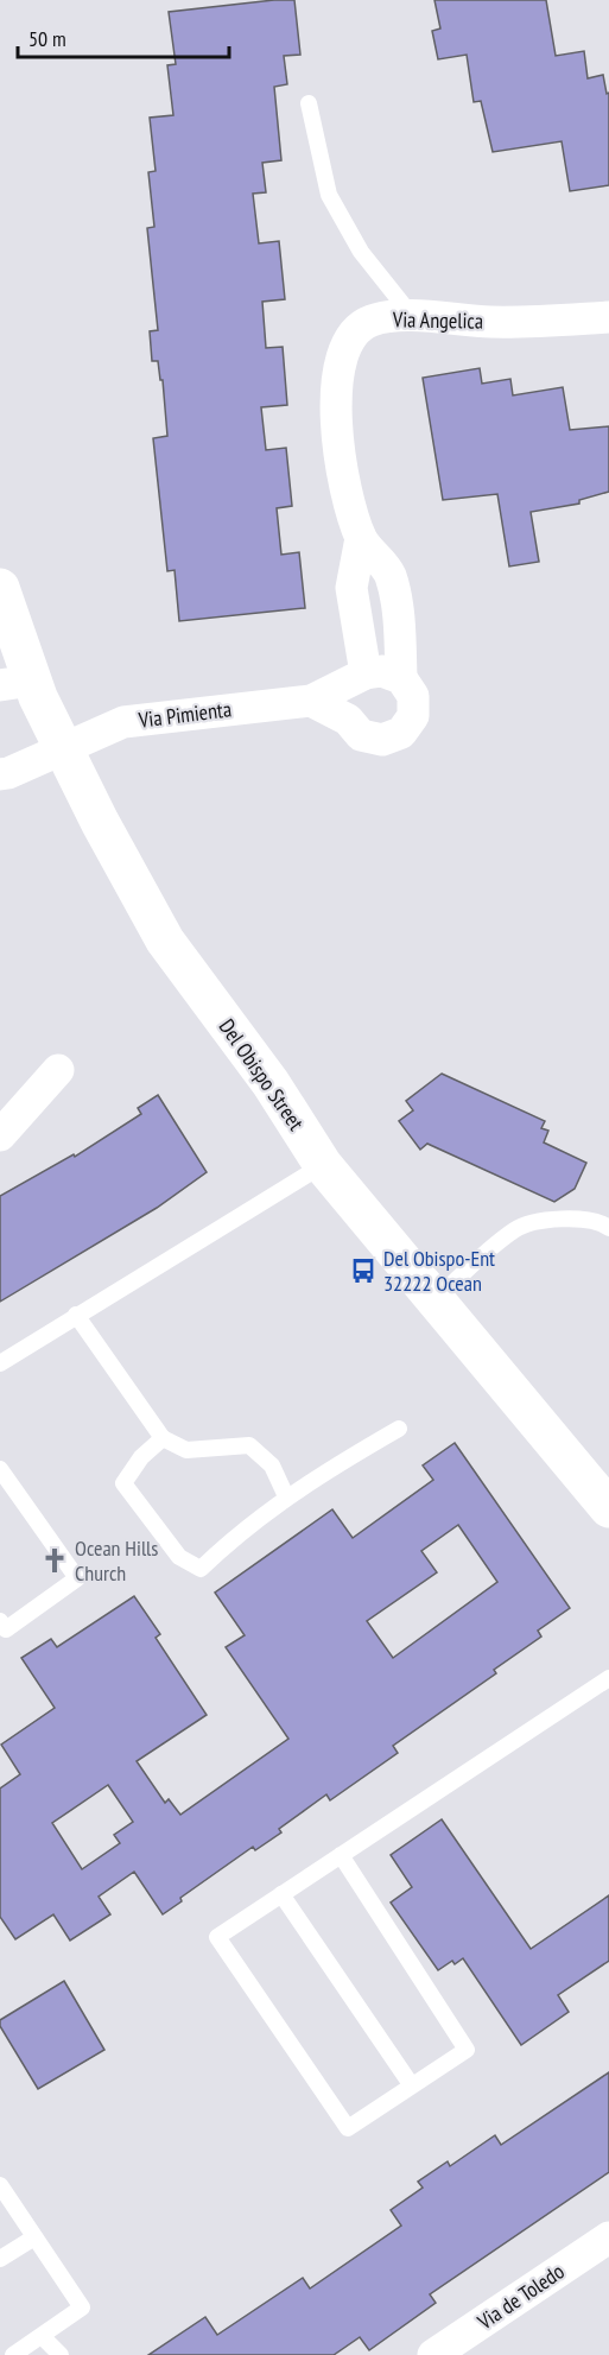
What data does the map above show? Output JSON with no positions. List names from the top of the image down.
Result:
{
  "streets": {
    "main road": ["Del Obispo Street"],
    "street": ["Via Angelica", "Via Pimienta", "Via de Toledo"]
  },
  "crossings": [
    ["Via Angelica", "Via Pimienta"],
    ["Via Pimienta", "Del Obispo Street"]
  ],
  "places": {
    "bus stop": ["Del Obispo-Ent 32222 Ocean"],
    "church": ["Ocean Hills Church"]
  },
  "scale_bar": "50 m"
}
